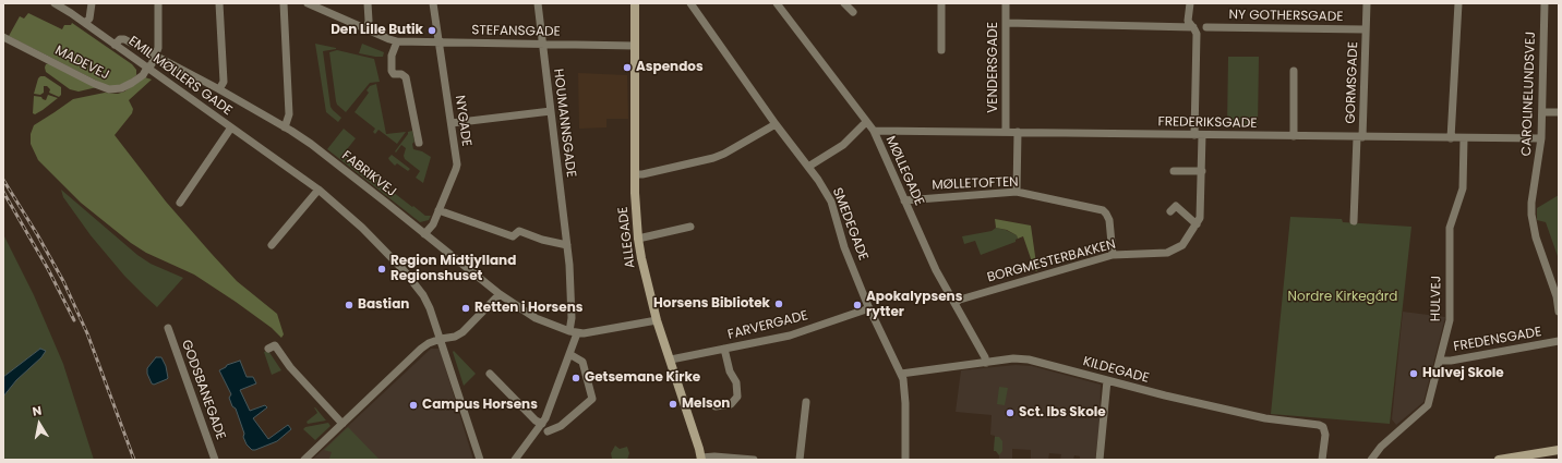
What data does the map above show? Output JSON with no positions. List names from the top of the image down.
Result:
{
  "streets": {
    "street": [
      "NY GOTHERSGADE",
      "STEFANSGADE",
      "MADEVEJ",
      "VENDERSGADE",
      "EMIL MØLLERS GADE",
      "GORMSGADE",
      "CAROLINELUNDSVEJ",
      "NYGADE",
      "HOUMANNSGADE",
      "FREDERIKSGADE",
      "MØLLEGADE",
      "FABRIKVEJ",
      "MØLLETOFTEN",
      "SMEDEGADE",
      "ALLEGADE",
      "BORGMESTERBAKKEN",
      "HULVEJ",
      "FARVERGADE",
      "FREDENSGADE",
      "KILDEGADE",
      "GODSBANEGADE"
    ]
  },
  "crossings": [
    ["NY GOTHERSGADE", "GORMSGADE"],
    ["STEFANSGADE", "NYGADE"],
    ["STEFANSGADE", "HOUMANNSGADE"],
    ["STEFANSGADE", "ALLEGADE"],
    ["MADEVEJ", "EMIL MØLLERS GADE"],
    ["VENDERSGADE", "FREDERIKSGADE"],
    ["EMIL MØLLERS GADE", "FABRIKVEJ"],
    ["GORMSGADE", "FREDERIKSGADE"],
    ["CAROLINELUNDSVEJ", "FREDERIKSGADE"],
    ["NYGADE", "FABRIKVEJ"],
    ["HOUMANNSGADE", "FABRIKVEJ"],
    ["FREDERIKSGADE", "MØLLEGADE"],
    ["FREDERIKSGADE", "BORGMESTERBAKKEN"],
    ["FREDERIKSGADE", "HULVEJ"],
    ["MØLLEGADE", "MØLLETOFTEN"],
    ["MØLLEGADE", "BORGMESTERBAKKEN"],
    ["MØLLEGADE", "KILDEGADE"],
    ["MØLLETOFTEN", "BORGMESTERBAKKEN"],
    ["SMEDEGADE", "FARVERGADE"],
    ["SMEDEGADE", "KILDEGADE"],
    ["ALLEGADE", "FARVERGADE"],
    ["HULVEJ", "FREDENSGADE"]
  ],
  "parks": ["Nordre Kirkegård"],
  "places": [
    "Den Lille Butik",
    "Aspendos",
    "Region Midtjylland Regionshuset",
    "Horsens Bibliotek",
    "Bastian",
    "Apokalypsens rytter",
    "Retten i Horsens",
    "Hulvej Skole",
    "Getsemane Kirke",
    "Melson",
    "Campus Horsens",
    "Sct. Ibs Skole"
  ],
  "north": "top"
}
